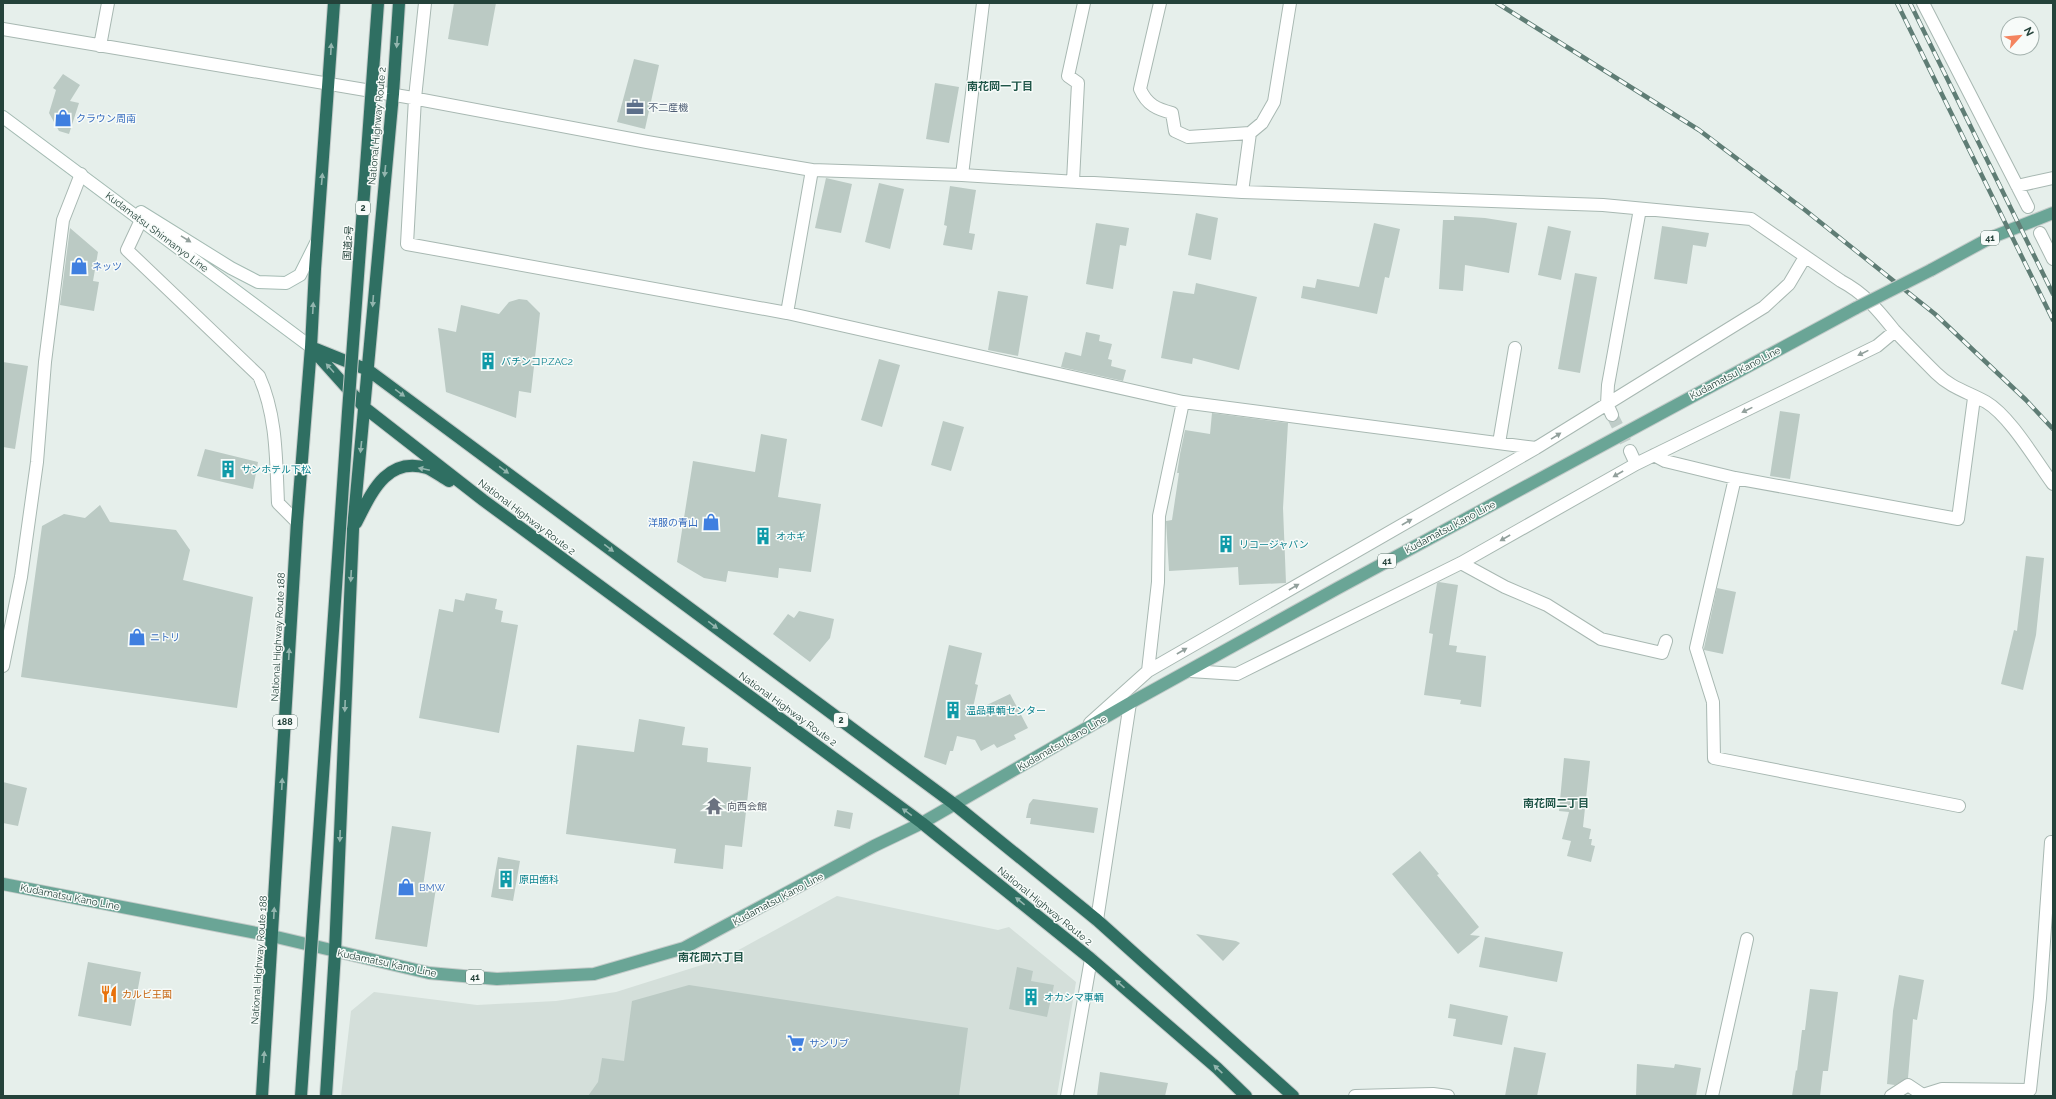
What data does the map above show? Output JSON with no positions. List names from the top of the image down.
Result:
{
  "streets": {
    "highway": [
      "National Highway Route 2",
      "2",
      "国道2号",
      "National Highway Route 188",
      "188"
    ],
    "main road": ["41", "Kudamatsu Kano Line"],
    "street": ["Kudamatsu Shinnanyo Line"]
  },
  "crossings": [
    ["National Highway Route 2", "2"],
    ["National Highway Route 2", "Kudamatsu Shinnanyo Line"],
    ["National Highway Route 2", "Kudamatsu Kano Line"],
    ["National Highway Route 2", "National Highway Route 188"],
    ["2", "Kudamatsu Shinnanyo Line"],
    ["2", "Kudamatsu Kano Line"],
    ["2", "National Highway Route 188"],
    ["Kudamatsu Shinnanyo Line", "National Highway Route 188"],
    ["Kudamatsu Kano Line", "National Highway Route 188"]
  ],
  "districts": ["南花岡一丁目", "南花岡二丁目", "南花岡六丁目"],
  "places": {
    "office": ["不二産機"],
    "shop": [
      "クラウン周南",
      "ネッツ",
      "洋服の青山",
      "ニトリ",
      "BMW"
    ],
    "building": [
      "パチンコP.ZAC2",
      "サンホテル下松",
      "オホギ",
      "リコージャパン",
      "温品車輌センター",
      "原田歯科",
      "オカシマ車輌"
    ],
    "temple": ["向西会館"],
    "restaurant": ["カルビ王国"],
    "supermarket": ["サンリブ"]
  },
  "north": "top right"
}
